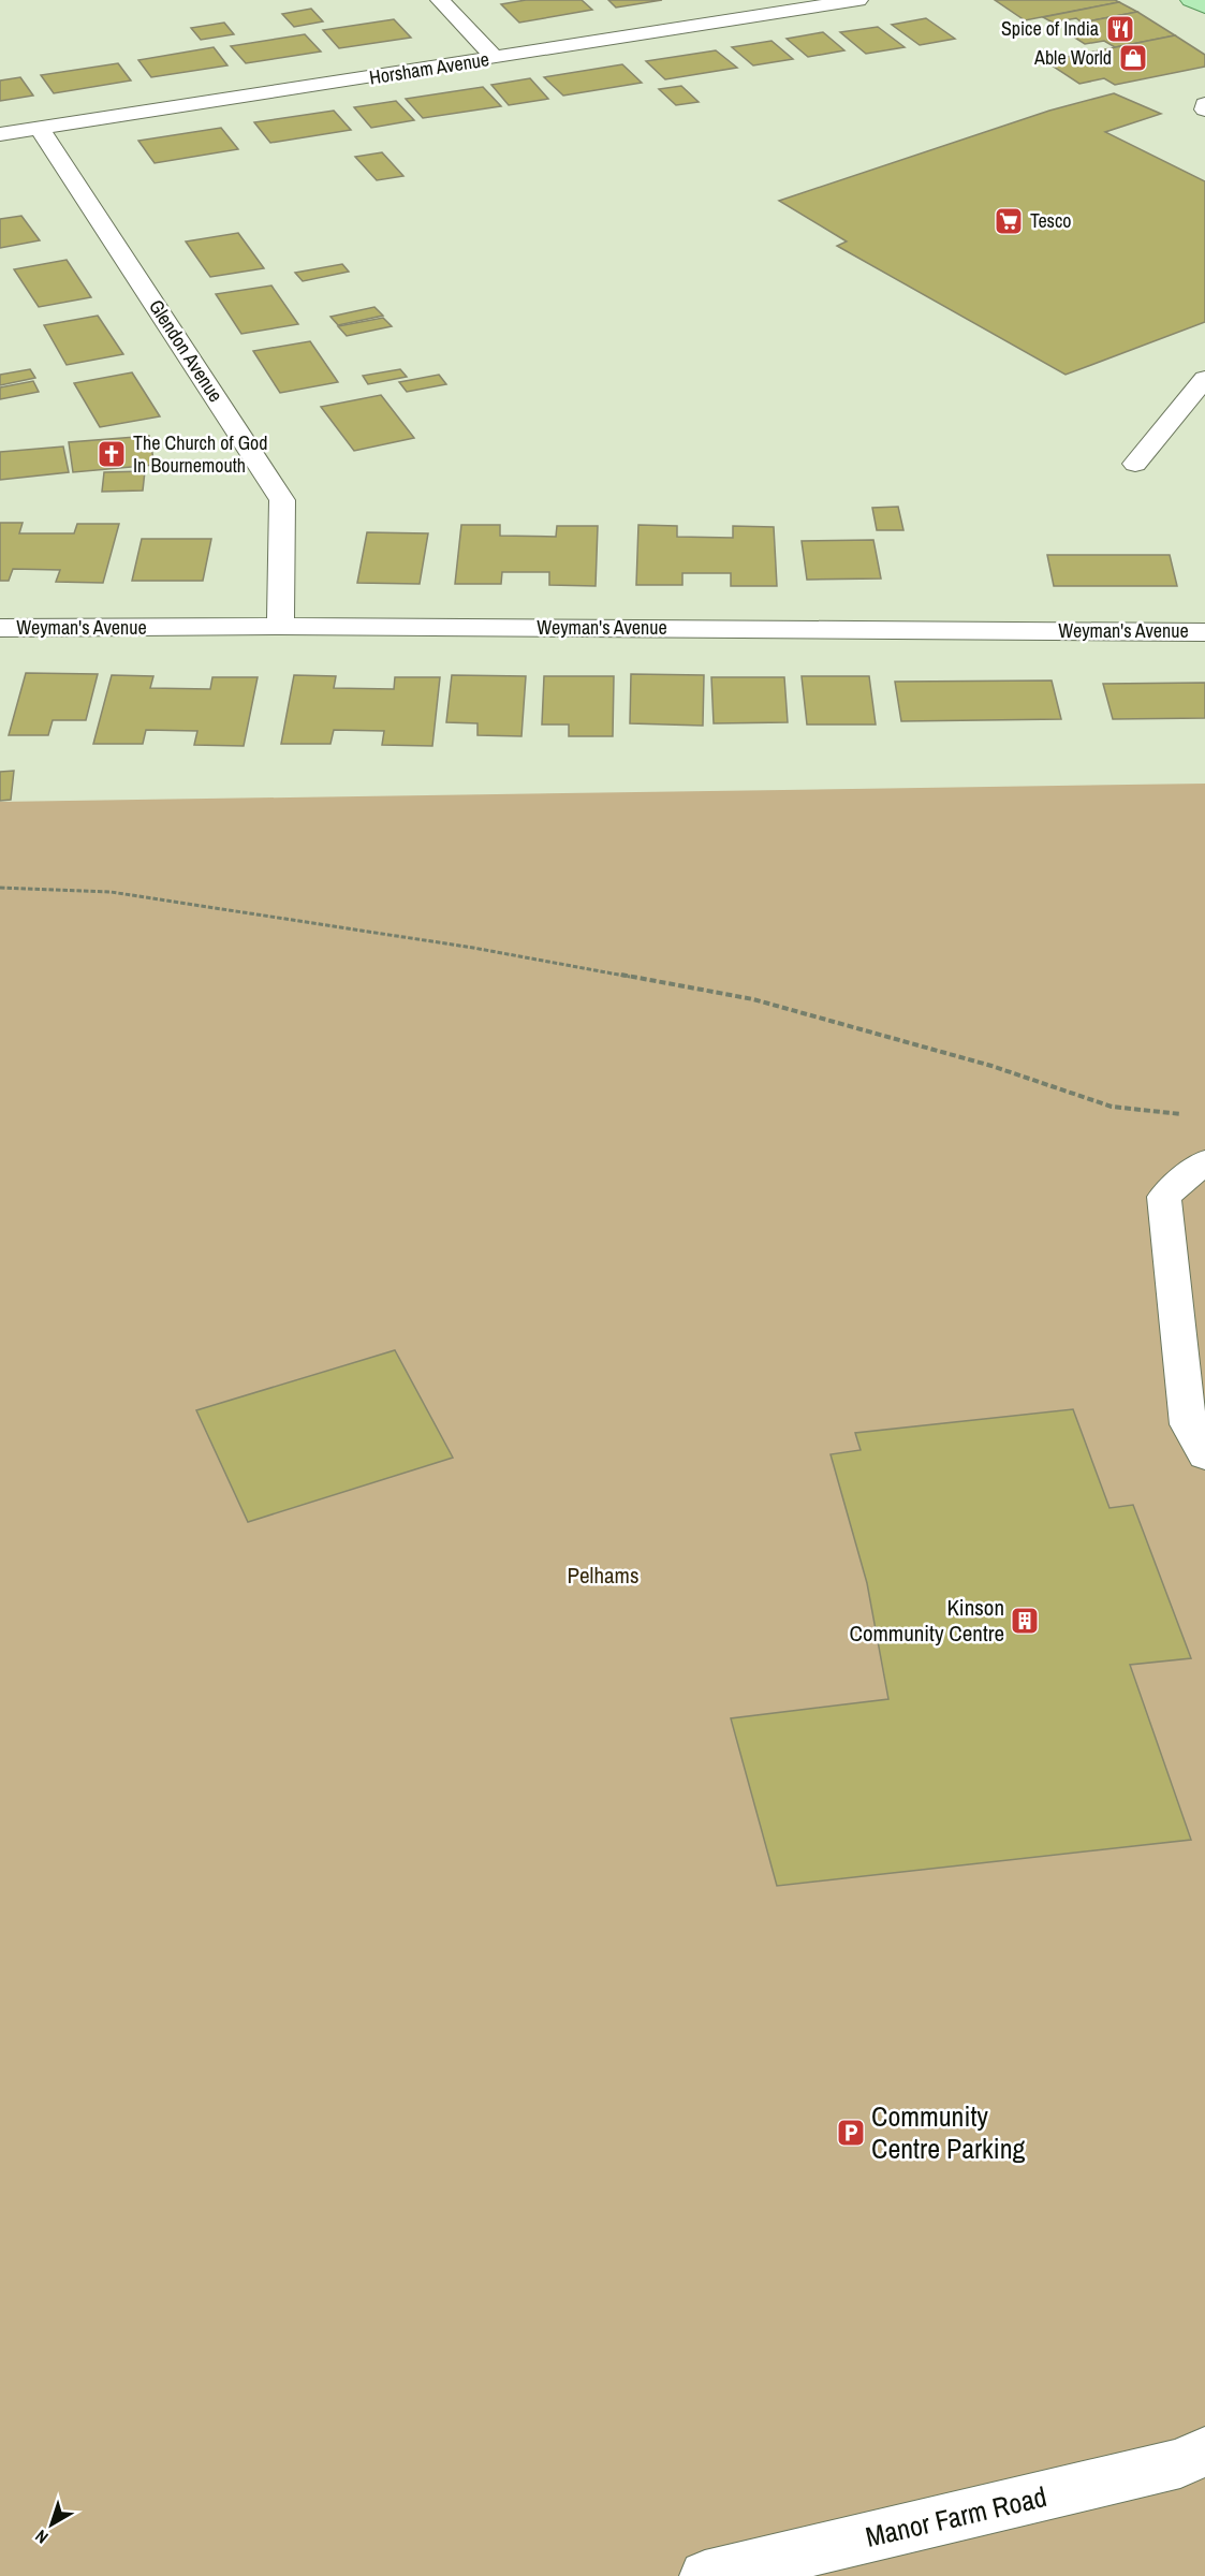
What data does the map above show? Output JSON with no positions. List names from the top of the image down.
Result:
{
  "streets": {
    "street": [
      "Horsham Avenue",
      "Glendon Avenue",
      "Weyman's Avenue",
      "Manor Farm Road"
    ]
  },
  "crossings": [
    ["Horsham Avenue", "Glendon Avenue"],
    ["Glendon Avenue", "Weyman's Avenue"]
  ],
  "parks": ["Pelhams"],
  "places": {
    "restaurant": ["Spice of India"],
    "shop": ["Able World"],
    "supermarket": ["Tesco"],
    "church": ["The Church of God In Bournemouth"],
    "building": ["Kinson Community Centre"],
    "parking": ["Community Centre Parking"]
  },
  "north": "bottom left"
}
